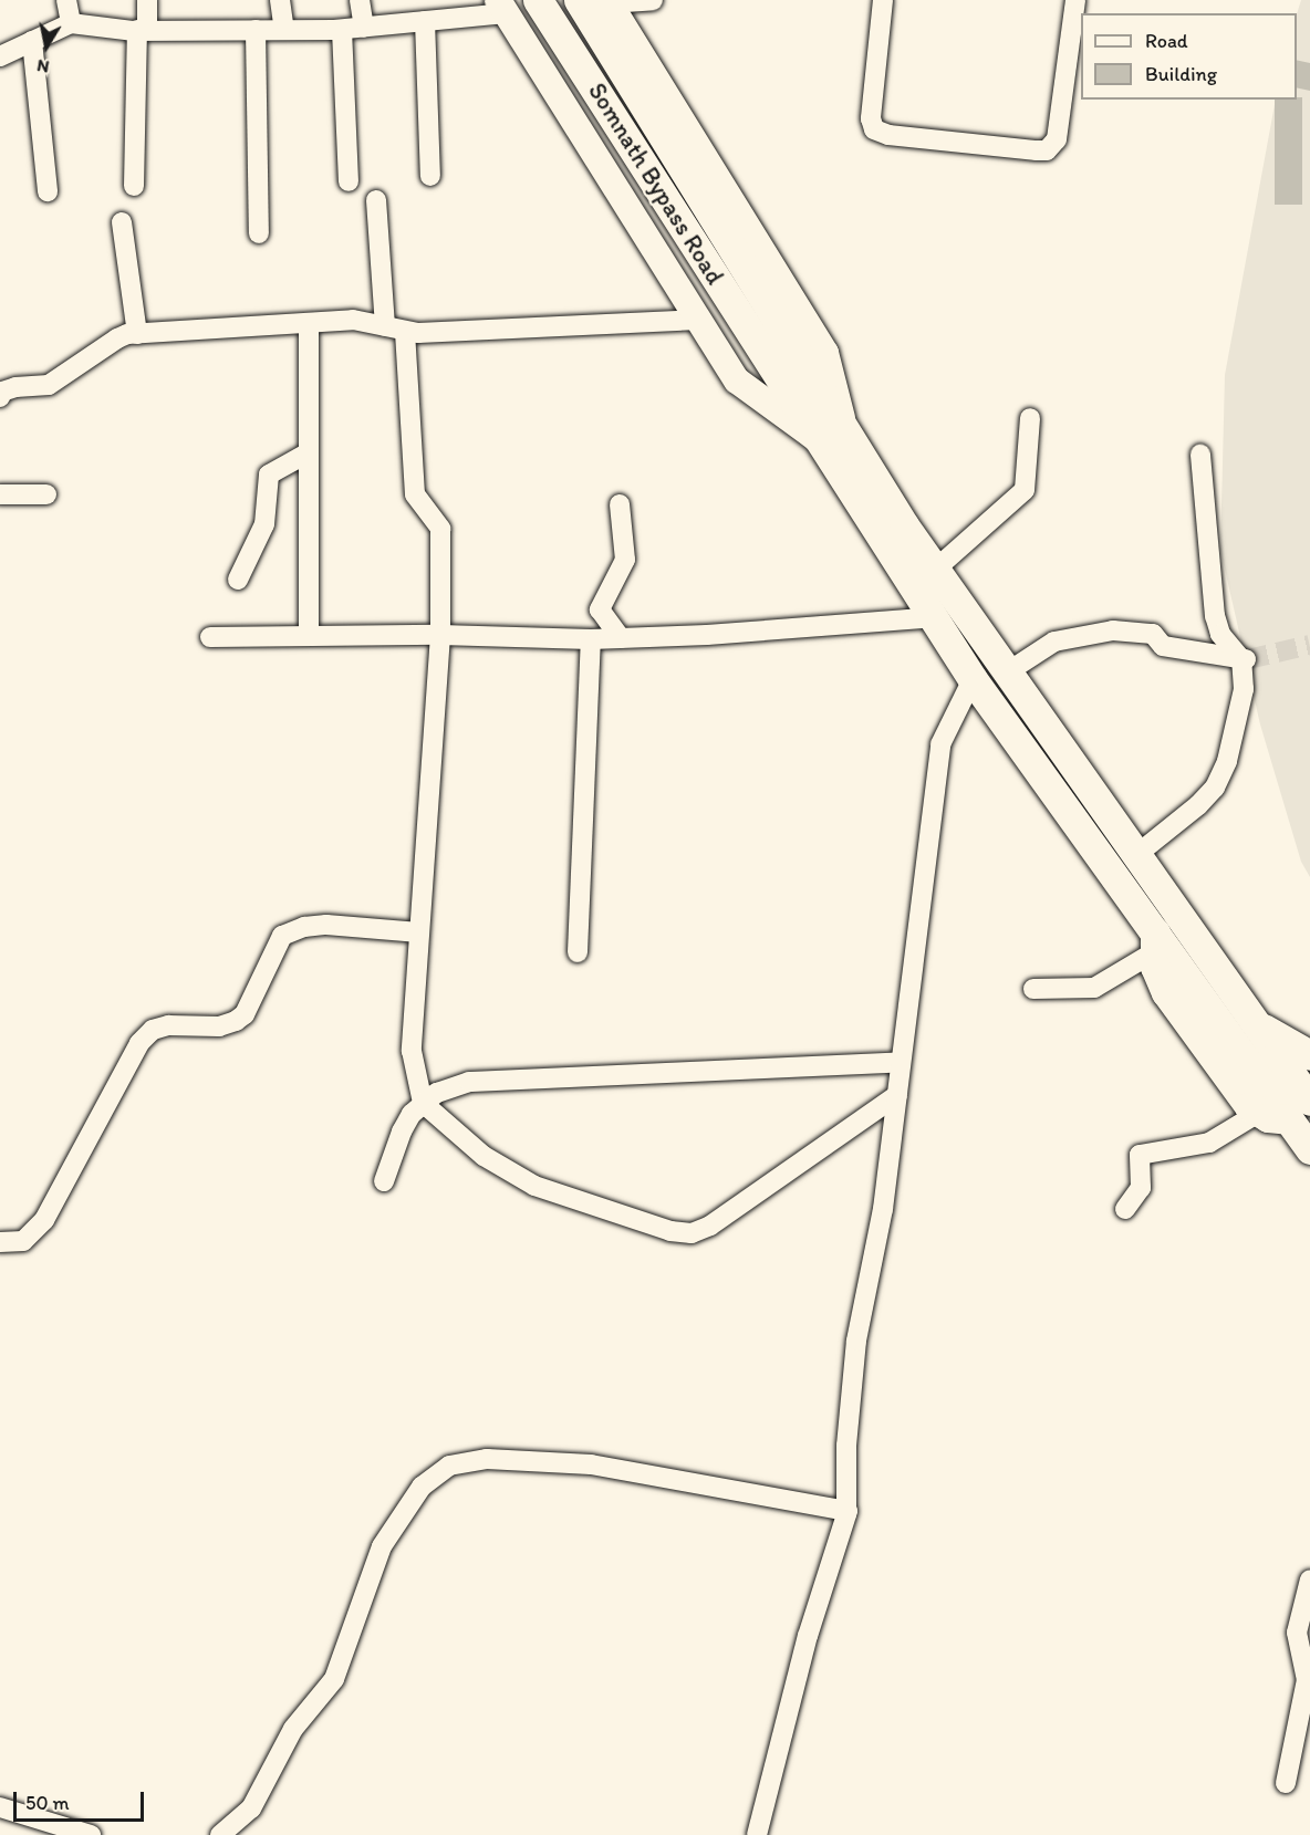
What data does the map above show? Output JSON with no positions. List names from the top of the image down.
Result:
{
  "streets": {
    "highway": ["Somnath Bypass Road"]
  },
  "legend": ["Road", "Building"],
  "scale_bar": "50 m",
  "north": "bottom"
}
